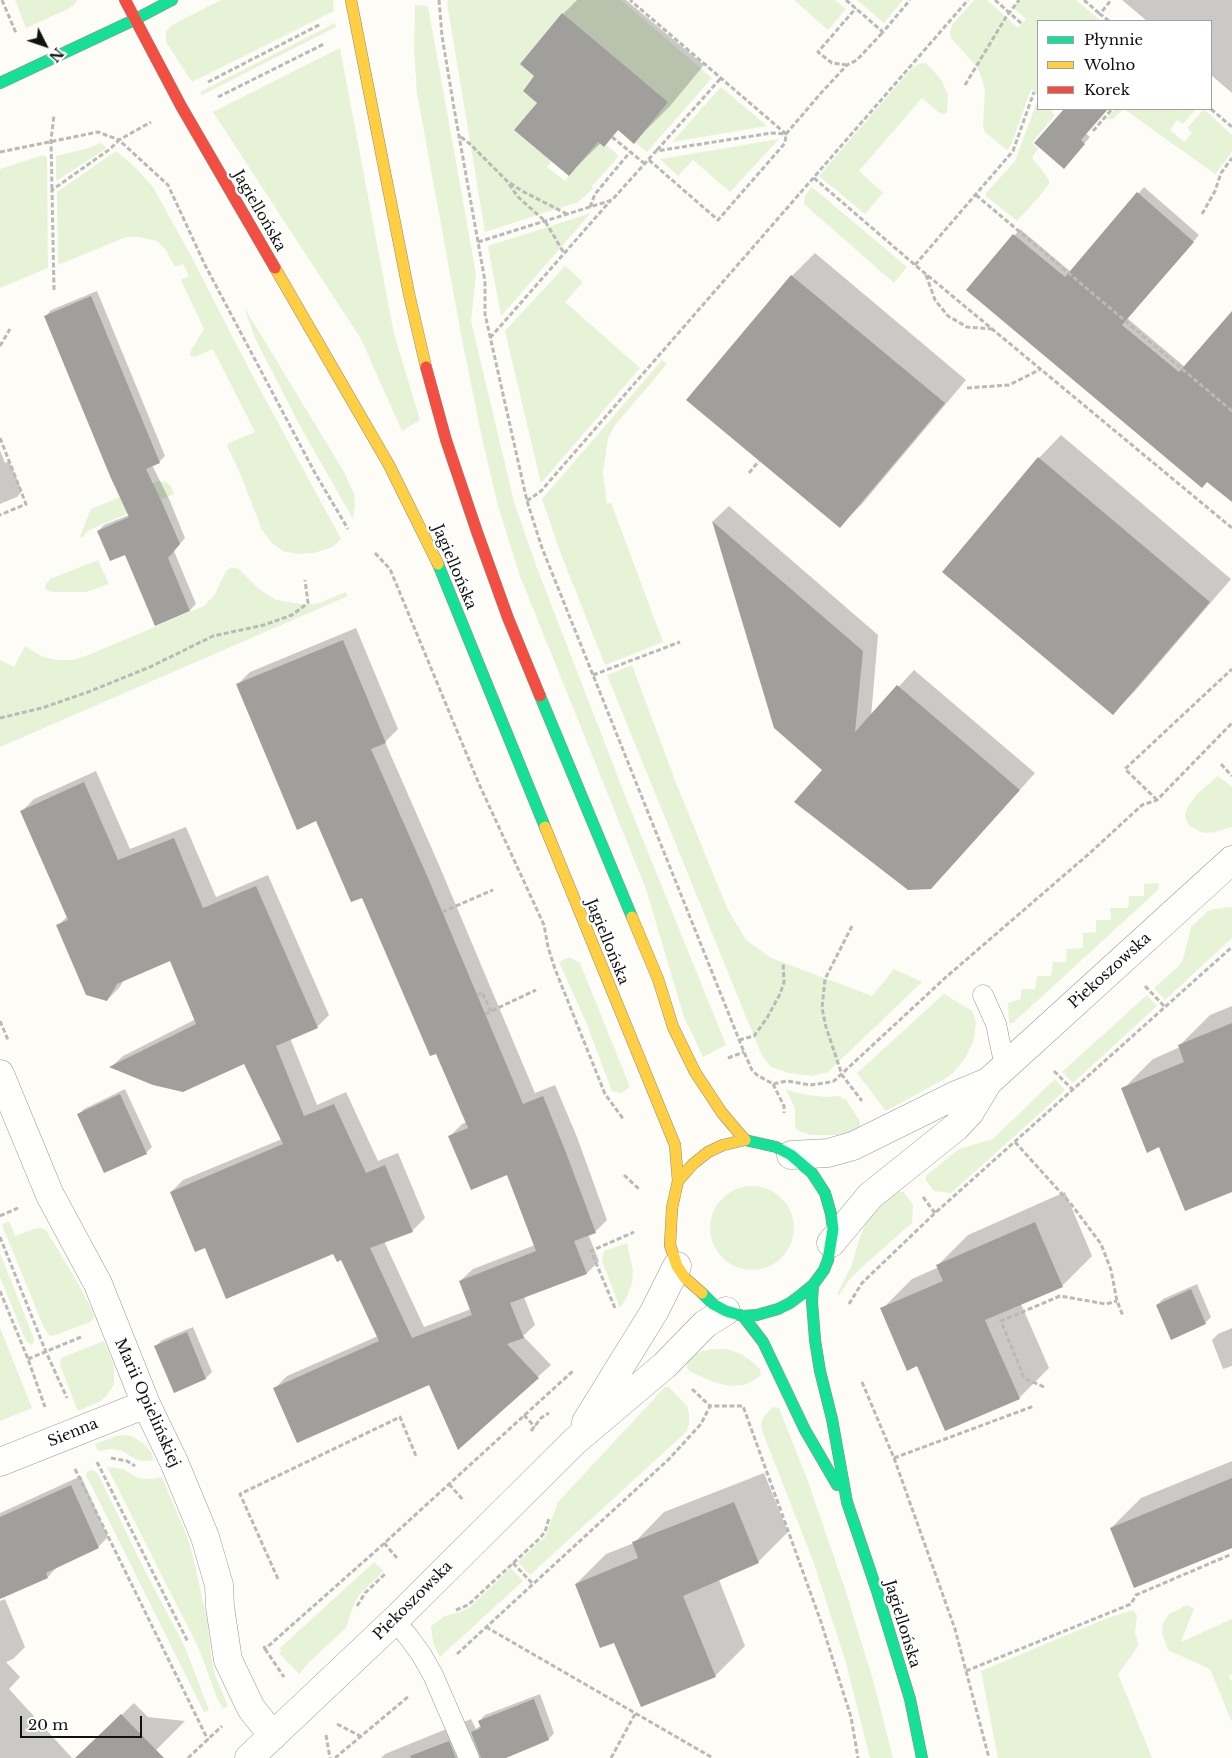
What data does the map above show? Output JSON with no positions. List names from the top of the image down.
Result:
{
  "streets": {
    "street": [
      "Jagiellońska",
      "Piekoszowska",
      "Marii Opielińskiej",
      "Sienna"
    ]
  },
  "crossings": [
    ["Jagiellońska", "Piekoszowska"],
    ["Piekoszowska", "Marii Opielińskiej"],
    ["Marii Opielińskiej", "Sienna"]
  ],
  "legend": ["Płynnie", "Wolno", "Korek"],
  "scale_bar": "20 m",
  "north": "bottom right"
}
